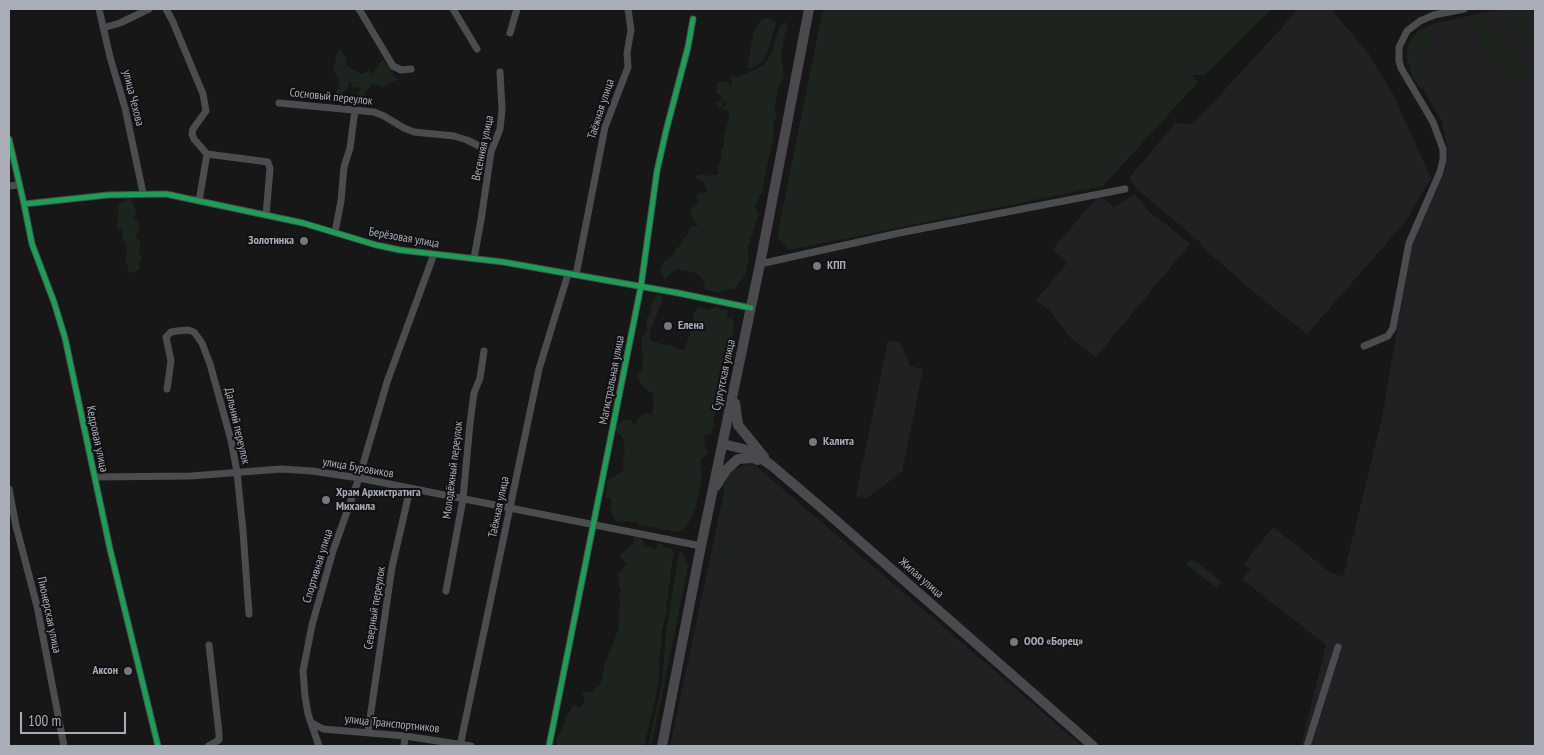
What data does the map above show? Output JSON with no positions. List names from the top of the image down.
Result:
{
  "streets": {
    "main road": ["Сургутская улица", "Жилая улица"],
    "street": [
      "Сосновый переулок",
      "улица Чехова",
      "Таёжная улица",
      "Весенняя улица",
      "Берёзовая улица",
      "Магистральная улица",
      "Дальний переулок",
      "Кедровая улица",
      "улица Буровиков",
      "Молодёжный переулок",
      "Спортивная улица",
      "Северный переулок",
      "Пионерская улица",
      "улица Транспортников"
    ]
  },
  "crossings": [
    ["Сосновый переулок", "Весенняя улица"],
    ["улица Чехова", "Берёзовая улица"],
    ["Таёжная улица", "Берёзовая улица"],
    ["Таёжная улица", "улица Буровиков"],
    ["Таёжная улица", "улица Транспортников"],
    ["Весенняя улица", "Берёзовая улица"],
    ["Берёзовая улица", "Сургутская улица"],
    ["Берёзовая улица", "Магистральная улица"],
    ["Берёзовая улица", "Кедровая улица"],
    ["Берёзовая улица", "Спортивная улица"],
    ["Сургутская улица", "улица Буровиков"],
    ["Сургутская улица", "Жилая улица"],
    ["Магистральная улица", "улица Буровиков"],
    ["Дальний переулок", "улица Буровиков"],
    ["Кедровая улица", "улица Буровиков"],
    ["улица Буровиков", "Молодёжный переулок"],
    ["улица Буровиков", "Спортивная улица"],
    ["улица Буровиков", "Северный переулок"],
    ["Спортивная улица", "улица Транспортников"],
    ["Северный переулок", "улица Транспортников"]
  ],
  "places": [
    "Золотинка",
    "КПП",
    "Елена",
    "Калита",
    "Храм Архистратига Михаила",
    "ООО «Борец»",
    "Аксон"
  ],
  "scale_bar": "100 m"
}
